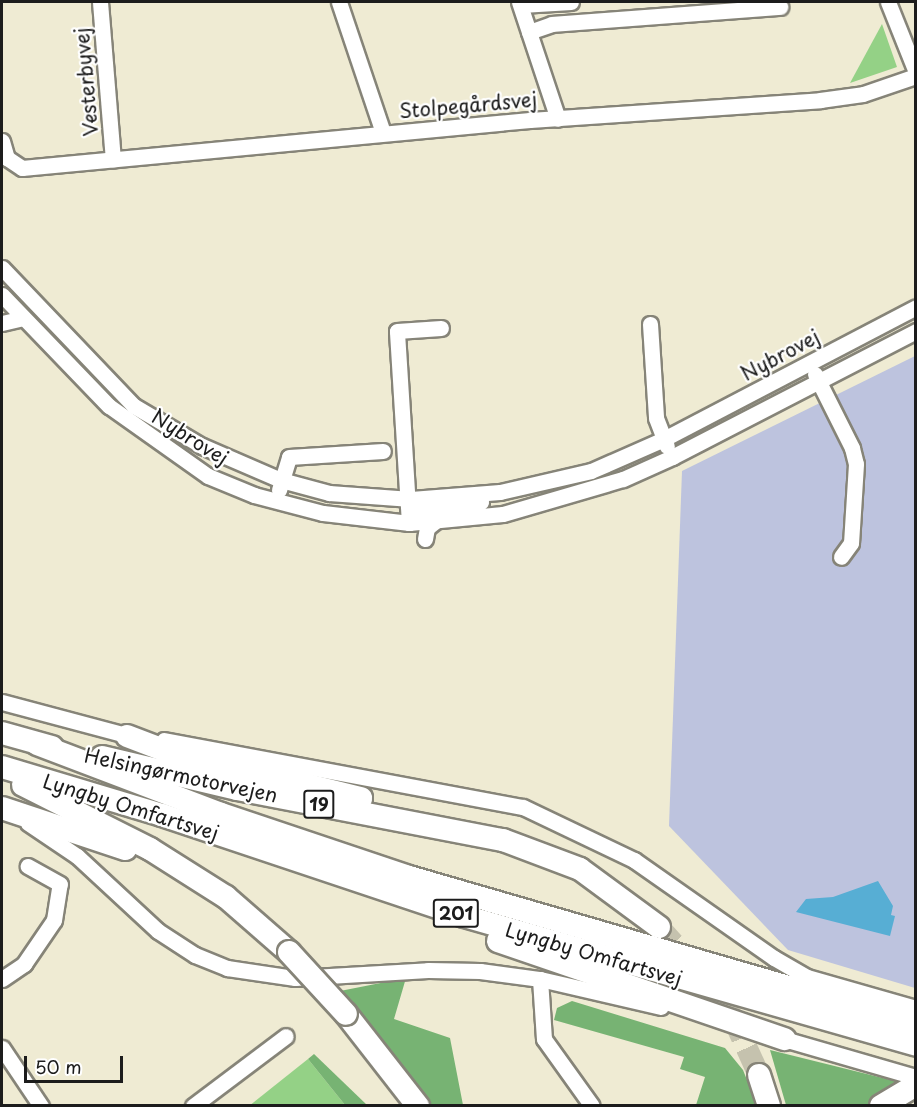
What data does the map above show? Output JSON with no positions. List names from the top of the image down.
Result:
{
  "streets": {
    "highway": [
      "Helsingørmotorvejen",
      "19",
      "Lyngby Omfartsvej",
      "201"
    ],
    "street": ["Vesterbyvej", "Stolpegårdsvej", "Nybrovej"]
  },
  "crossings": [
    ["Vesterbyvej", "Stolpegårdsvej"],
    ["Helsingørmotorvejen", "Lyngby Omfartsvej"]
  ],
  "scale_bar": "50 m"
}
